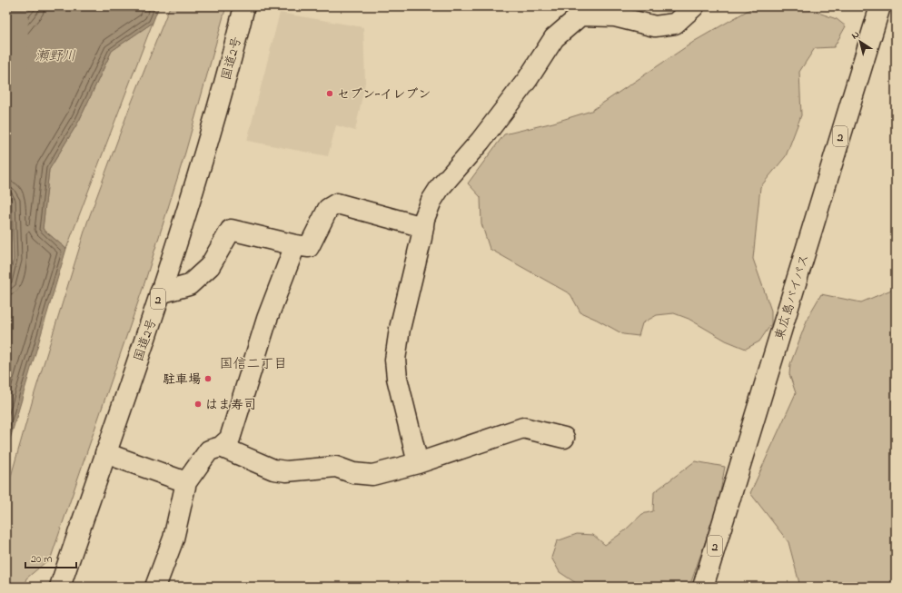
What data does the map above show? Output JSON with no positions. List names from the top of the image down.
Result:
{
  "streets": {
    "main road": ["国道2号", "2", "東広島バイパス"]
  },
  "districts": ["国信二丁目"],
  "water": ["瀬野川"],
  "places": ["セブン-イレブン", "駐車場", "はま寿司"],
  "scale_bar": "20 m",
  "north": "top left"
}
